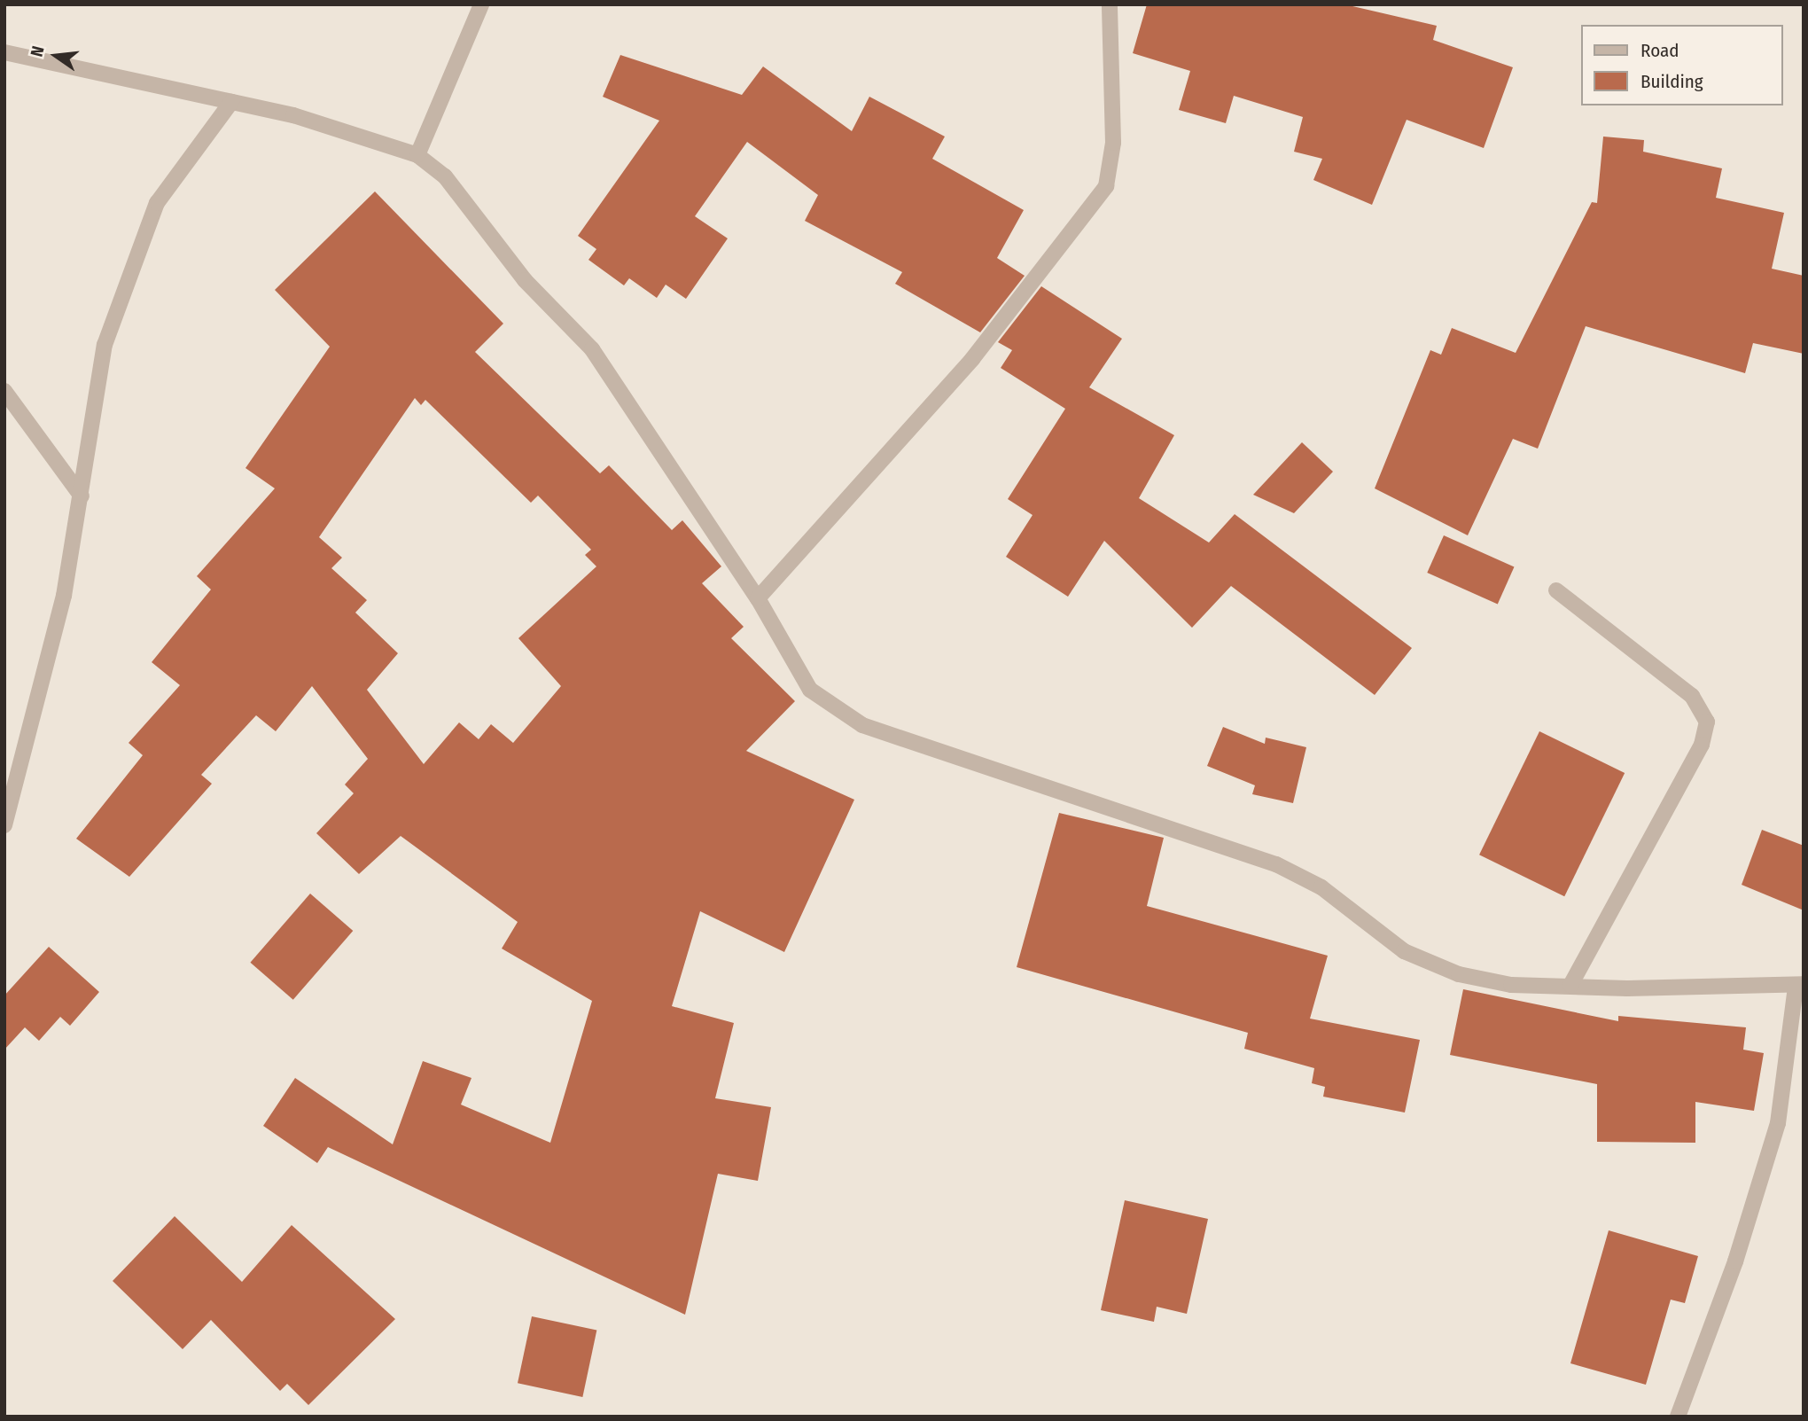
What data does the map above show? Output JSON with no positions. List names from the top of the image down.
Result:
{
  "legend": ["Road", "Building"],
  "north": "left"
}
